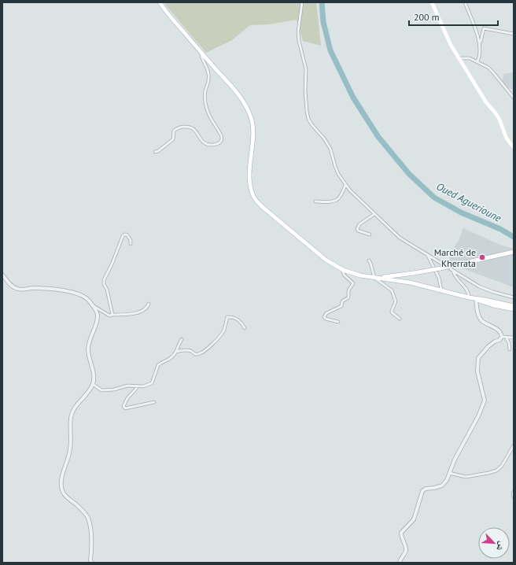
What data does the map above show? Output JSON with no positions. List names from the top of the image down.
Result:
{
  "water": ["Oued Aguerioune"],
  "places": ["Marché de Kherrata"],
  "scale_bar": "200 m",
  "north": "bottom right"
}
